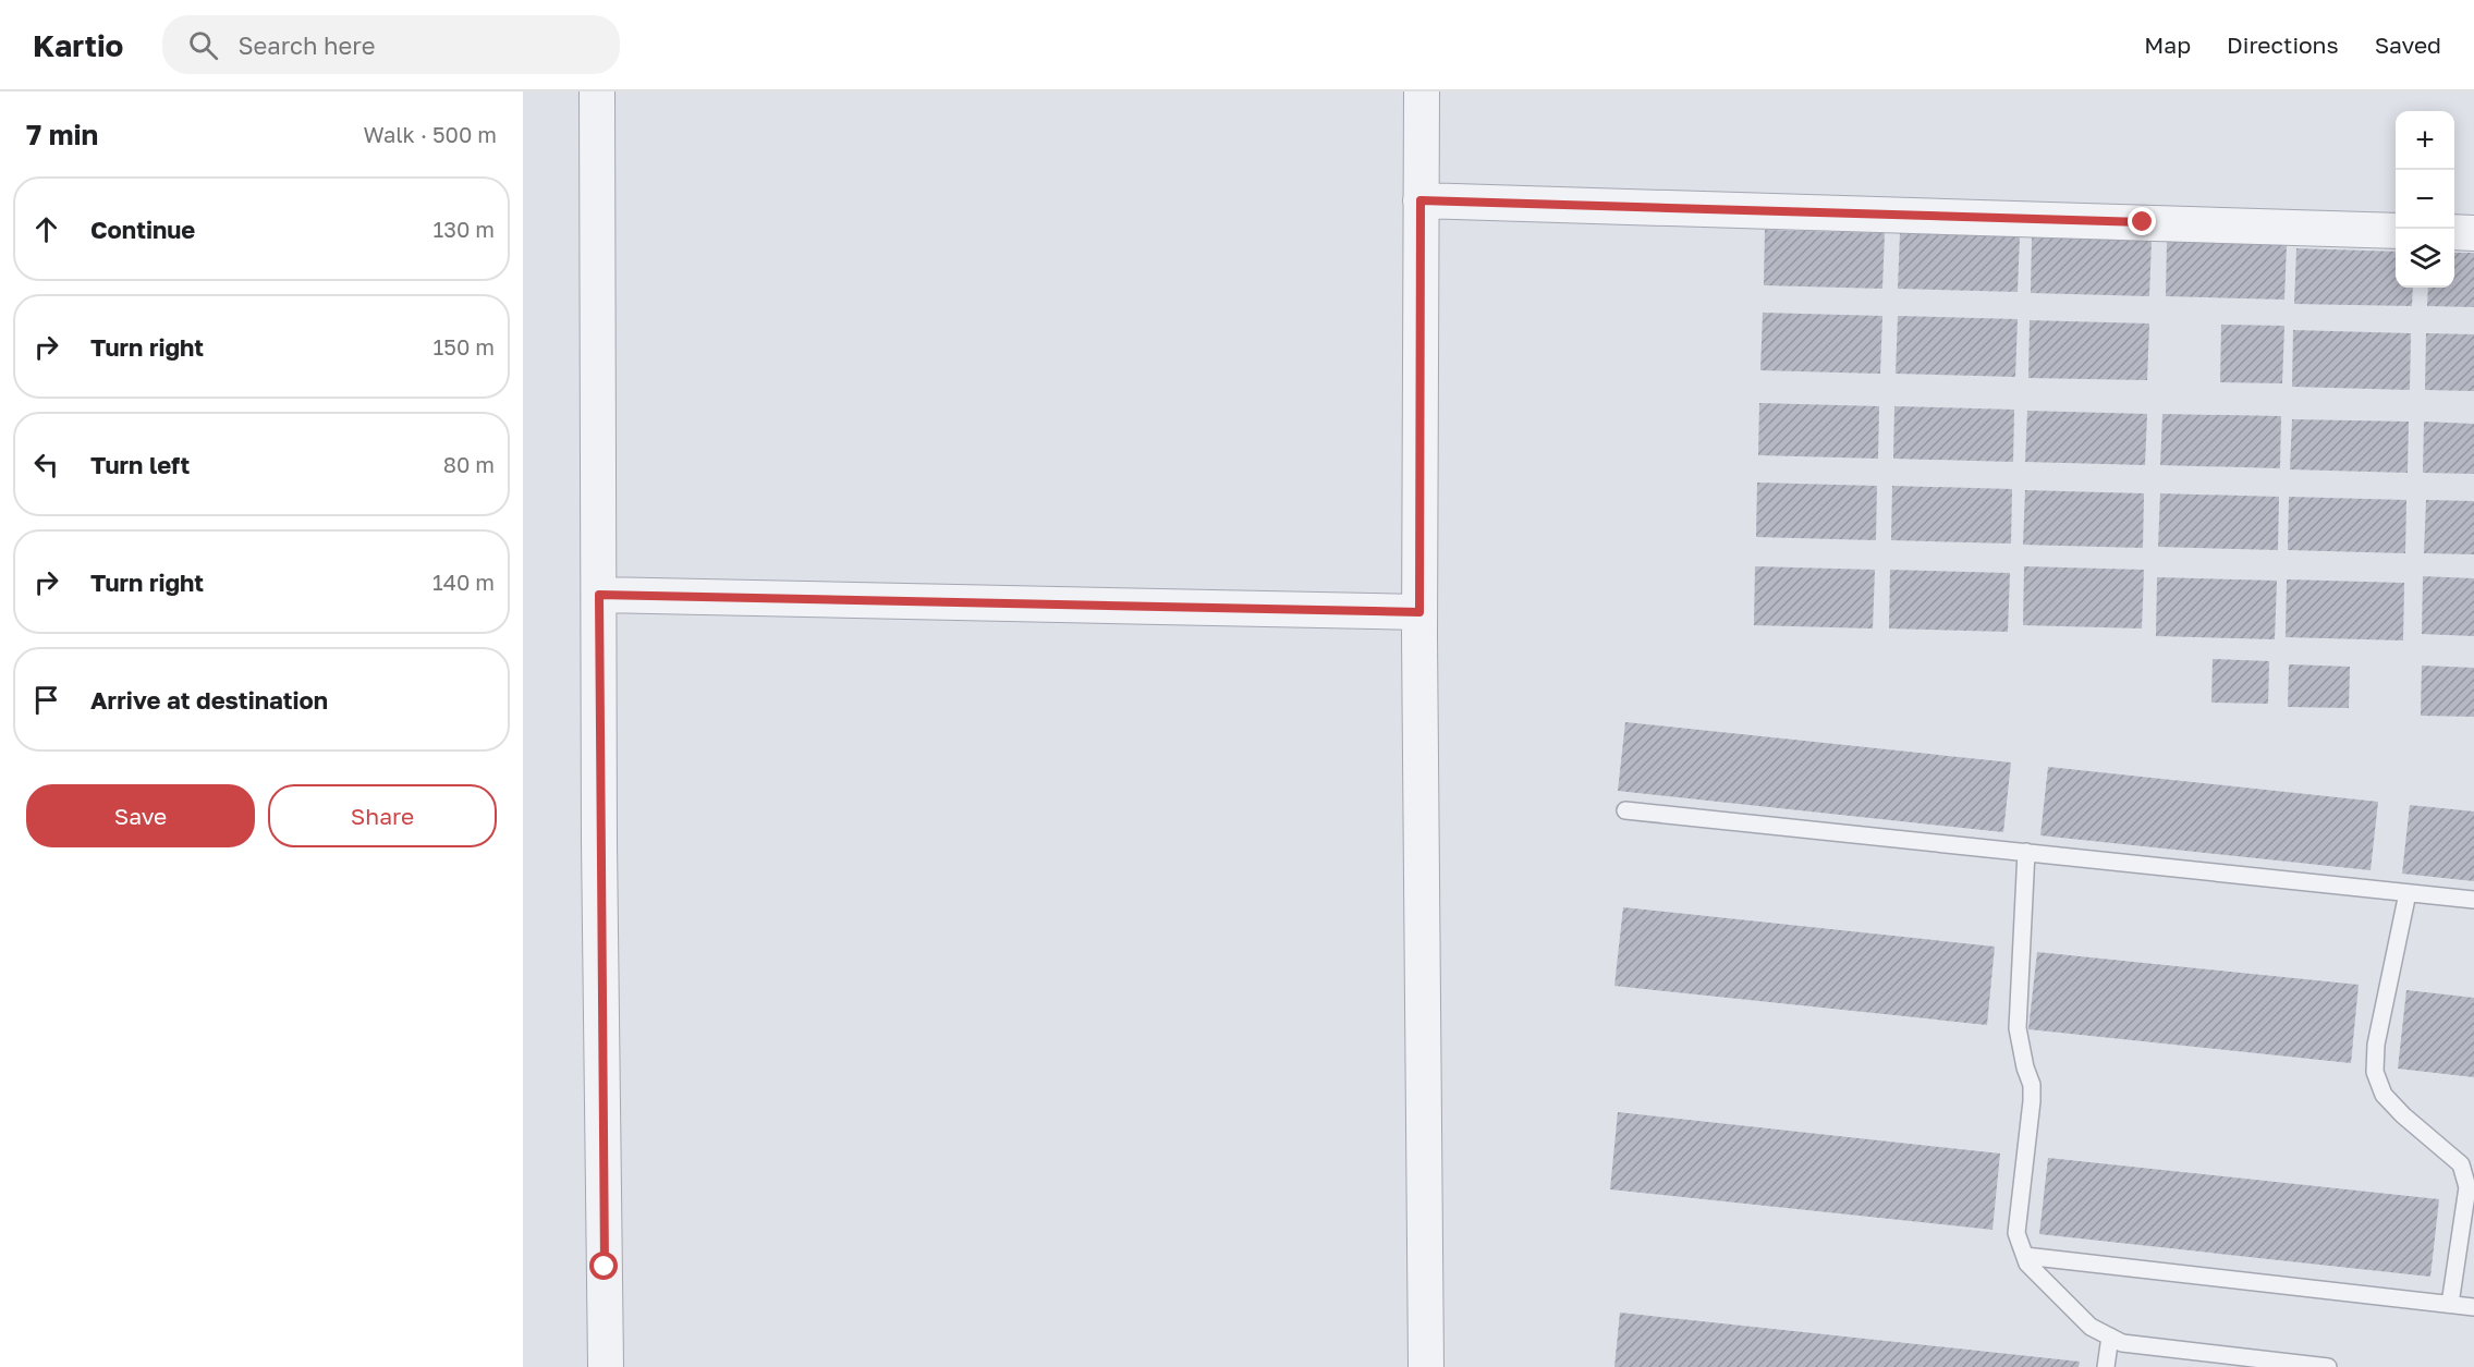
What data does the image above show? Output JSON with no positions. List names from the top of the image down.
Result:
{
  "page": {
    "header": "Kartio",
    "search": "Search here",
    "nav": ["Map", "Directions", "Saved"],
    "heading": ["7 min", "Walk · 500 m"],
    "map_buttons": ["+", "−"],
    "list": [
      ["Continue", "130 m"],
      ["Turn right", "150 m"],
      ["Turn left", "80 m"],
      ["Turn right", "140 m"],
      "Arrive at destination"
    ],
    "buttons": ["Save", "Share"]
  }
}
